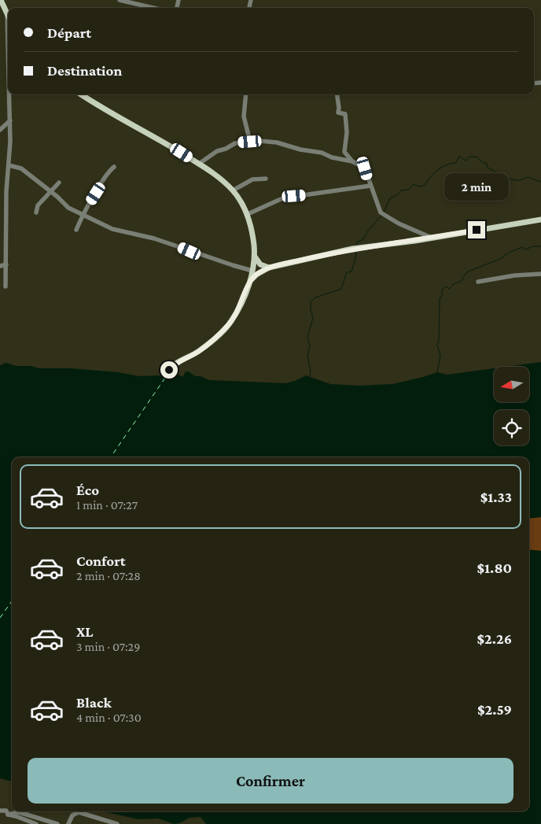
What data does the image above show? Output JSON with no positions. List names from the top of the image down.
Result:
{
  "north": "left",
  "page": {
    "banner": ["Départ", "Destination"],
    "bubble": "2 min",
    "list": [
      {
        "name": "Éco",
        "note": "1 min · 07:27",
        "value": "$1.33"
      },
      {
        "name": "Confort",
        "note": "2 min · 07:28",
        "value": "$1.80"
      },
      {
        "name": "XL",
        "note": "3 min · 07:29",
        "value": "$2.26"
      },
      {
        "name": "Black",
        "note": "4 min · 07:30",
        "value": "$2.59"
      }
    ],
    "buttons": "Confirmer"
  }
}
